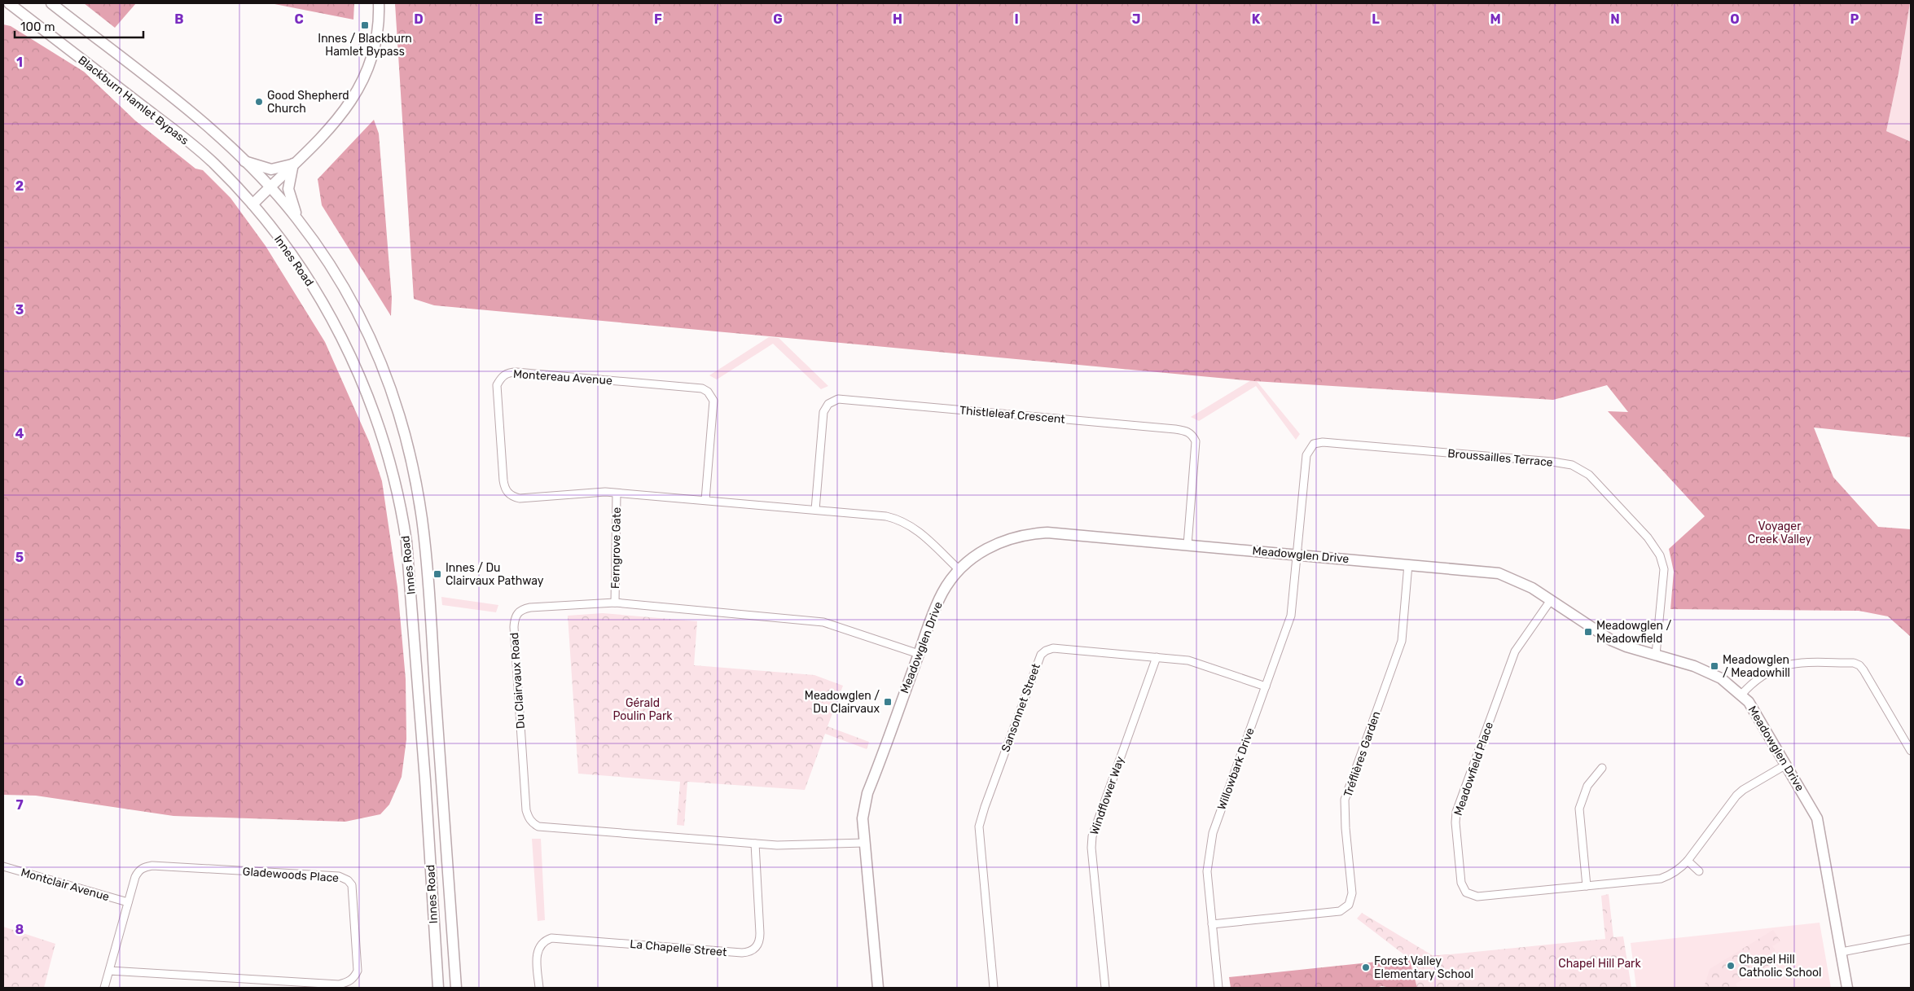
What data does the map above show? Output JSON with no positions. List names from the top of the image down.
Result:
{
  "streets": {
    "main road": ["Blackburn Hamlet Bypass", "Innes Road", "Meadowglen Drive"],
    "street": [
      "Montereau Avenue",
      "Thistleleaf Crescent",
      "Broussailles Terrace",
      "Ferngrove Gate",
      "Du Clairvaux Road",
      "Sansonnet Street",
      "Tréflières Garden",
      "Willowbark Drive",
      "Meadowfield Place",
      "Windflower Way",
      "Gladewoods Place",
      "Montclair Avenue",
      "La Chapelle Street"
    ]
  },
  "crossings": [
    ["Blackburn Hamlet Bypass", "Innes Road"],
    ["Montereau Avenue", "Thistleleaf Crescent"],
    ["Montereau Avenue", "Ferngrove Gate"],
    ["Montereau Avenue", "Meadowglen Drive"],
    ["Thistleleaf Crescent", "Meadowglen Drive"],
    ["Broussailles Terrace", "Meadowglen Drive"],
    ["Broussailles Terrace", "Willowbark Drive"],
    ["Ferngrove Gate", "Du Clairvaux Road"],
    ["Meadowglen Drive", "Du Clairvaux Road"],
    ["Meadowglen Drive", "Tréflières Garden"],
    ["Meadowglen Drive", "Willowbark Drive"],
    ["Meadowglen Drive", "Meadowfield Place"],
    ["Du Clairvaux Road", "La Chapelle Street"],
    ["Sansonnet Street", "Willowbark Drive"],
    ["Sansonnet Street", "Windflower Way"],
    ["Tréflières Garden", "Willowbark Drive"],
    ["Gladewoods Place", "Montclair Avenue"]
  ],
  "parks": ["Voyager Creek Valley", "Gérald Poulin Park", "Chapel Hill Park"],
  "places": {
    "transit": [
      "Innes / Blackburn Hamlet Bypass",
      "Innes / Du Clairvaux Pathway",
      "Meadowglen / Meadowfield",
      "Meadowglen / Meadowhill",
      "Meadowglen / Du Clairvaux"
    ],
    "other": ["Good Shepherd Church", "Chapel Hill Catholic School", "Forest Valley Elementary School"]
  },
  "scale_bar": "100 m",
  "grid": {
    "columns": [
      "B",
      "C",
      "D",
      "E",
      "F",
      "G",
      "H",
      "I",
      "J",
      "K",
      "L",
      "M",
      "N",
      "O",
      "P"
    ],
    "rows": [
      "1",
      "2",
      "3",
      "4",
      "5",
      "6",
      "7",
      "8"
    ]
  }
}
